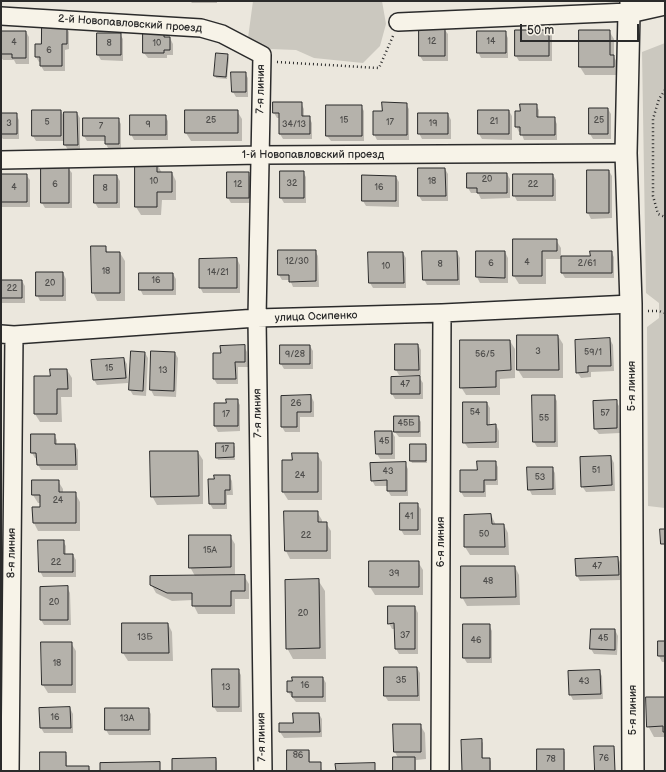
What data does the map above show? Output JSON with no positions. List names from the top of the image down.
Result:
{
  "streets": {
    "street": [
      "2-й Новопавловский проезд",
      "7-я линия",
      "1-й Новопавловский проезд",
      "улица Осипенко",
      "5-я линия",
      "6-я линия",
      "8-я линия"
    ]
  },
  "crossings": [
    ["2-й Новопавловский проезд", "7-я линия"],
    ["7-я линия", "1-й Новопавловский проезд"],
    ["7-я линия", "улица Осипенко"],
    ["1-й Новопавловский проезд", "5-я линия"],
    ["улица Осипенко", "5-я линия"],
    ["улица Осипенко", "6-я линия"],
    ["улица Осипенко", "8-я линия"]
  ],
  "house_numbers": [
    "12",
    "14",
    "4",
    "8",
    "10",
    "6",
    "25",
    "15",
    "25",
    "21",
    "5",
    "17",
    "3",
    "19",
    "9",
    "34/13",
    "7",
    "20",
    "10",
    "18",
    "32",
    "6",
    "12",
    "22",
    "4",
    "16",
    "8",
    "12/30",
    "4",
    "6",
    "2/61",
    "8",
    "10",
    "18",
    "14/21",
    "16",
    "20",
    "22",
    "3",
    "59/1",
    "9/28",
    "56/5",
    "15",
    "13",
    "47",
    "26",
    "54",
    "57",
    "17",
    "55",
    "45Б",
    "45",
    "17",
    "51",
    "43",
    "24",
    "53",
    "24",
    "41",
    "50",
    "22",
    "15А",
    "22",
    "47",
    "39",
    "48",
    "20",
    "20",
    "37",
    "13Б",
    "45",
    "46",
    "18",
    "35",
    "43",
    "16",
    "13",
    "16",
    "13А",
    "86",
    "76",
    "78"
  ],
  "scale_bar": "50 m"
}
